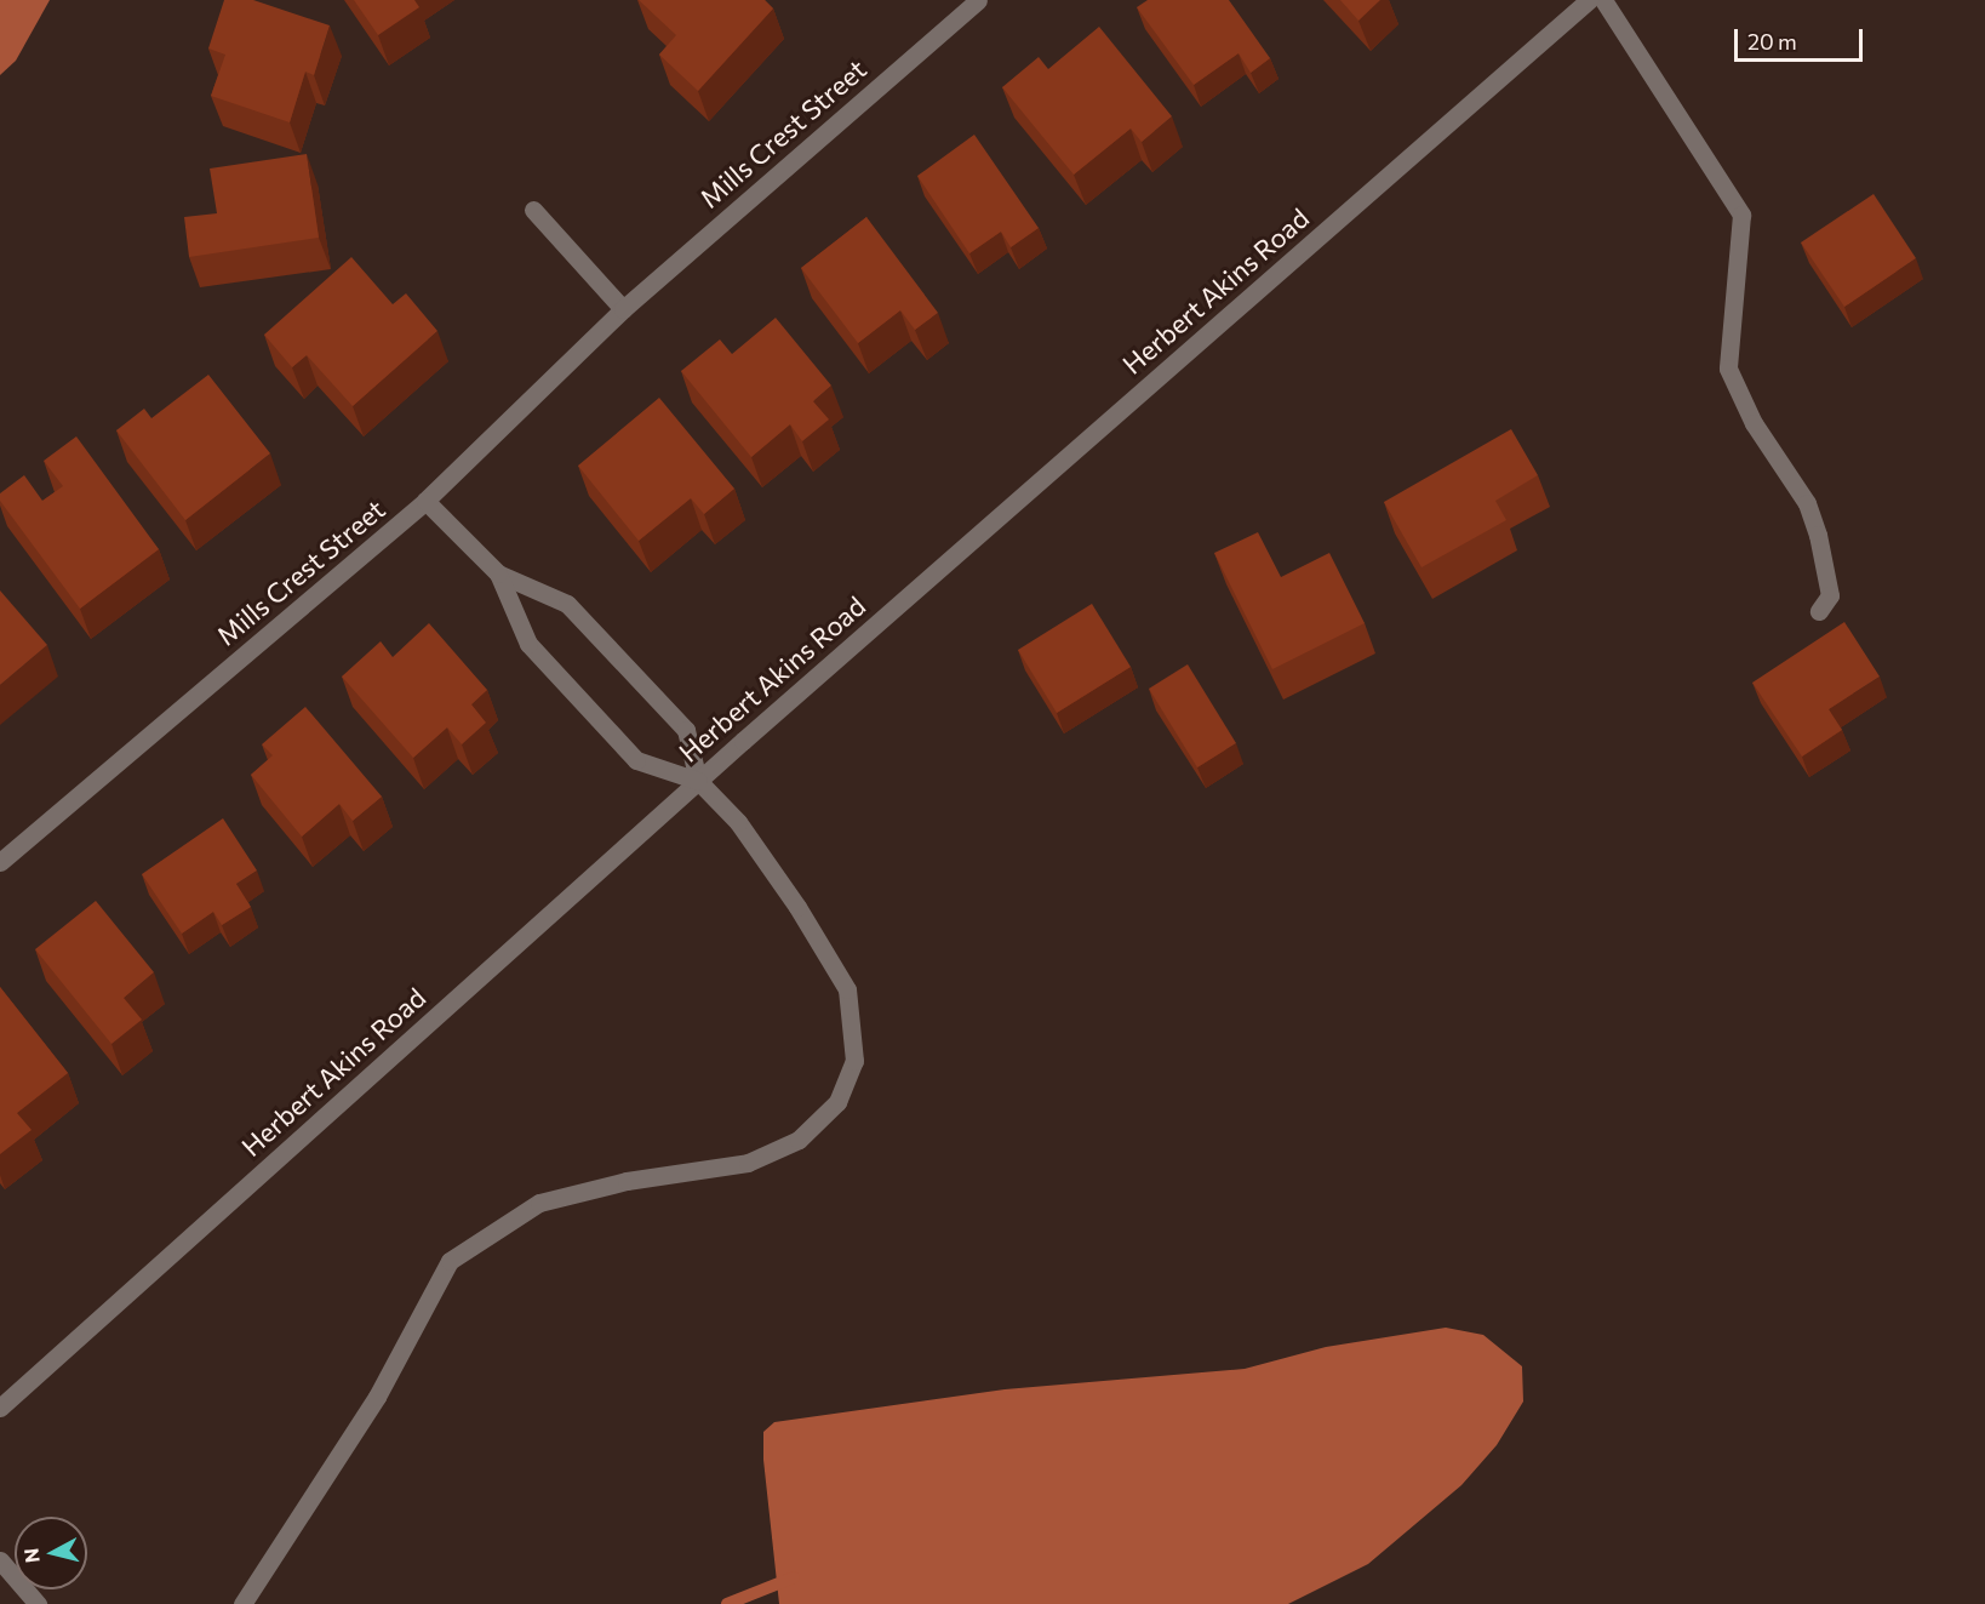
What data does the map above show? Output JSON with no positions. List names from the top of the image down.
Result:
{
  "streets": {
    "street": ["Mills Crest Street", "Herbert Akins Road"]
  },
  "scale_bar": "20 m",
  "north": "left"
}
